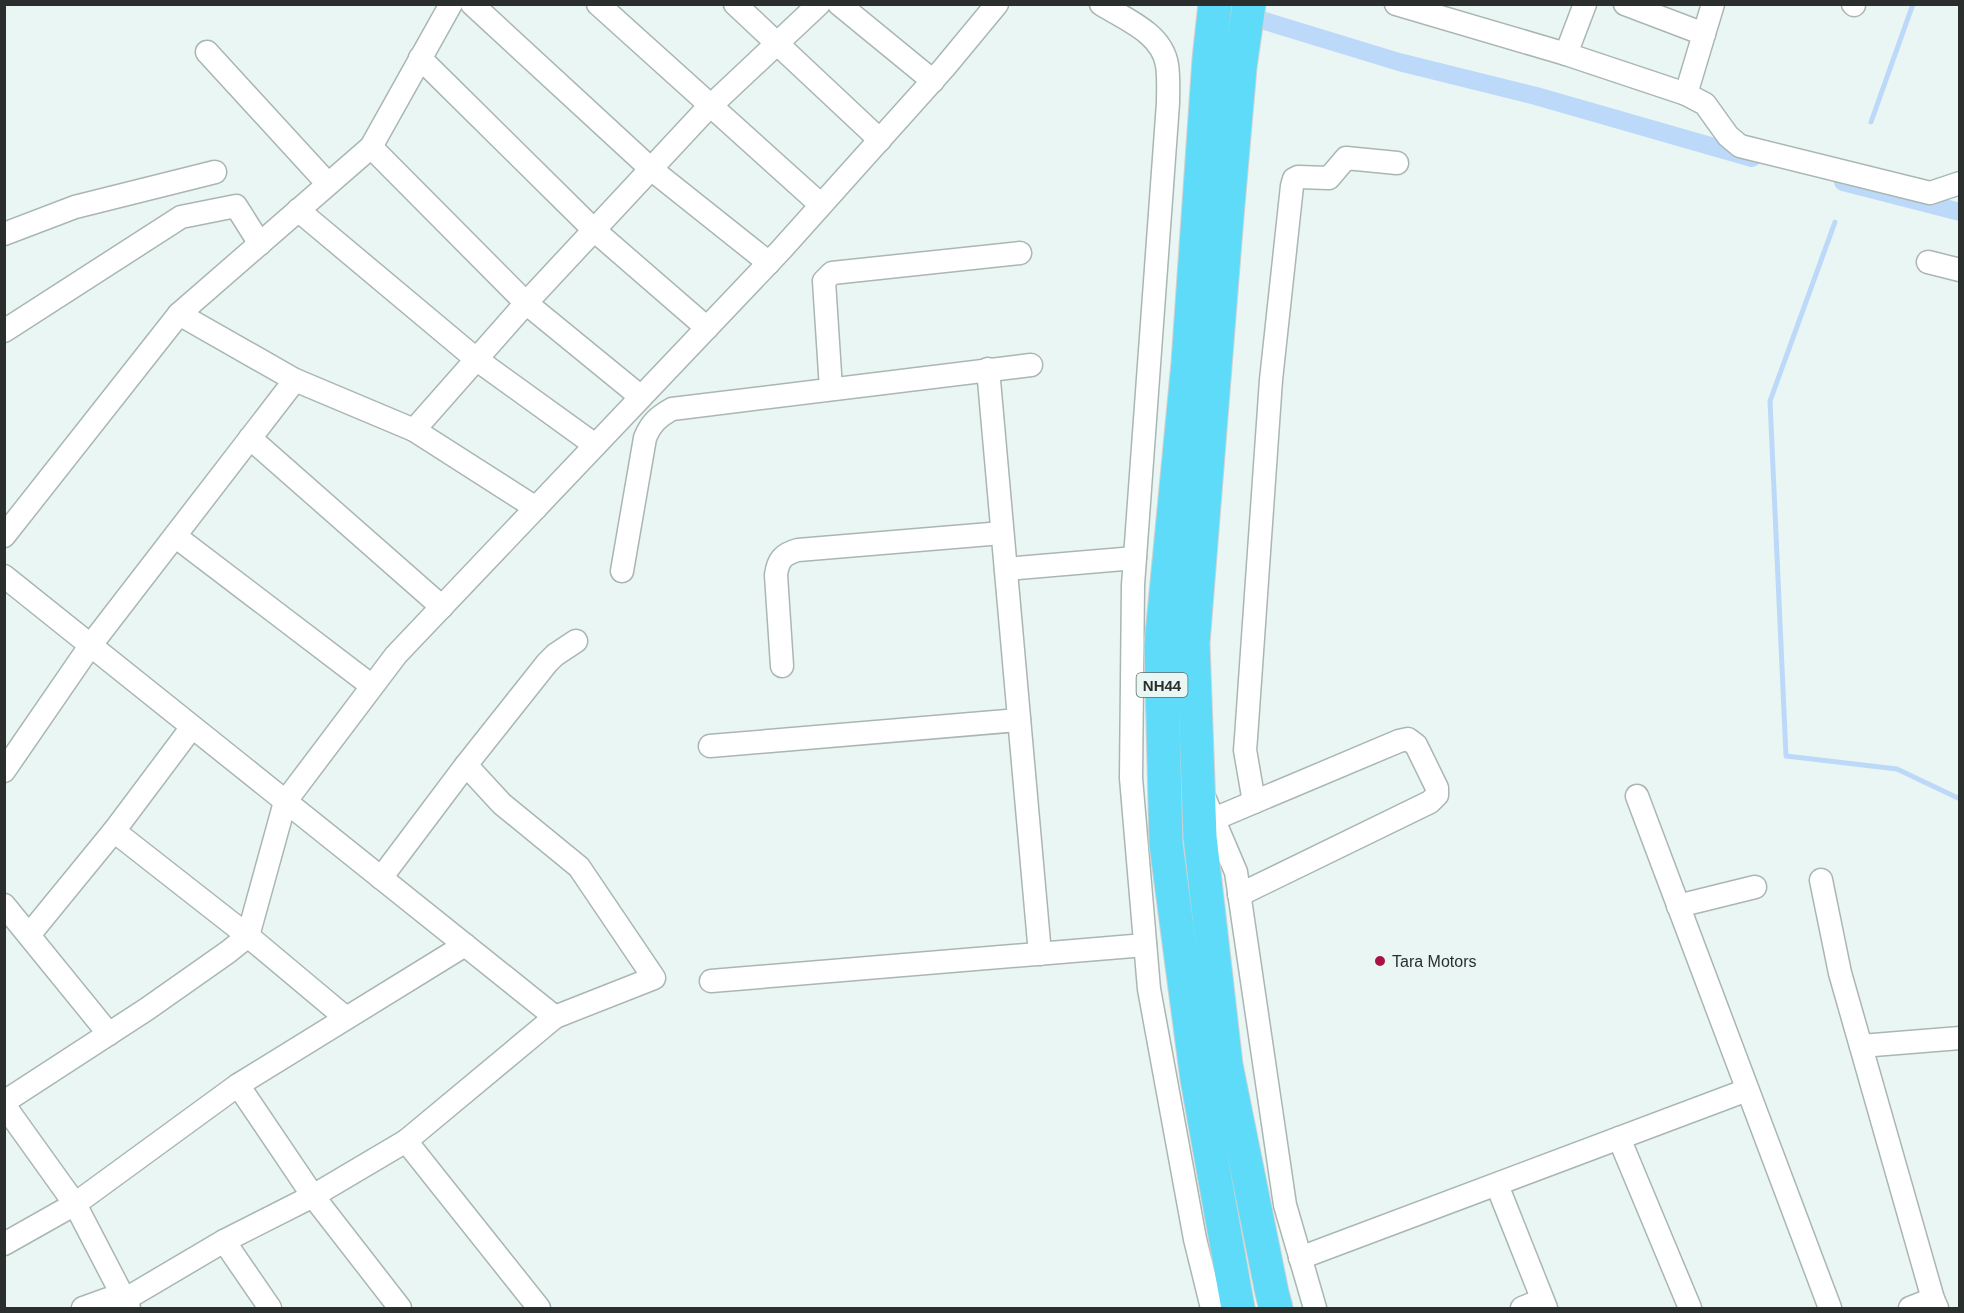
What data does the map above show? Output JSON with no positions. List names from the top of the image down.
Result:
{
  "streets": {
    "highway": ["NH44"]
  },
  "places": ["Tara Motors"]
}
